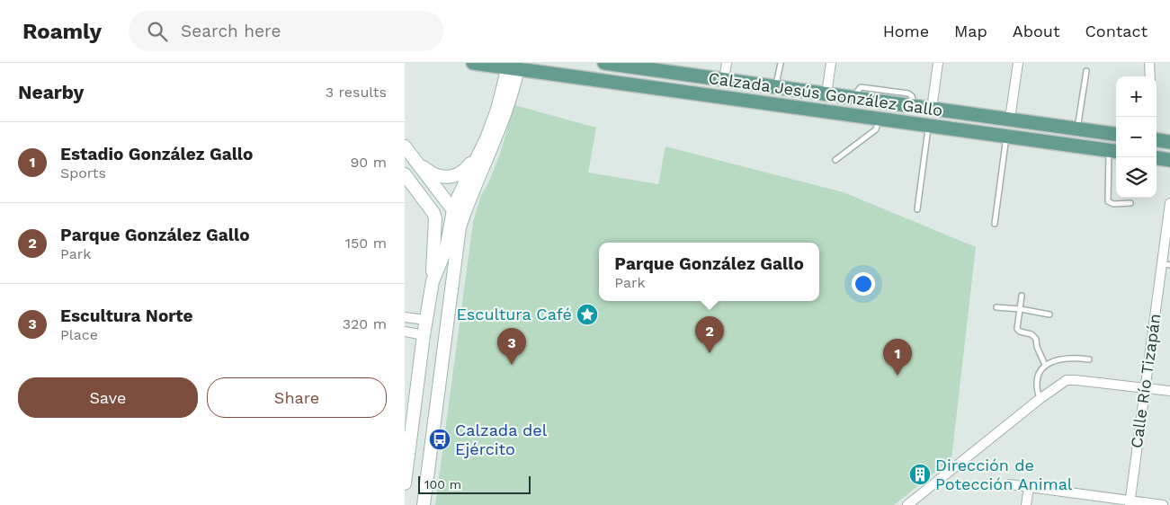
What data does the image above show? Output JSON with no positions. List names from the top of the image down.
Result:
{
  "streets": {
    "main road": ["Calzada Jesús González Gallo"],
    "street": ["Calle Río Tizapán"]
  },
  "places": {
    "place": ["Escultura Café"],
    "bus stop": ["Calzada del Ejército"],
    "building": ["Dirección de Potección Animal"]
  },
  "scale_bar": "100 m",
  "page": {
    "header": "Roamly",
    "search": "Search here",
    "nav": [
      "Home",
      "Map",
      "About",
      "Contact"
    ],
    "heading": ["Nearby", "3 results"],
    "map_buttons": ["+", "−"],
    "list": [
      {
        "mark": "1",
        "name": "Estadio González Gallo",
        "note": "Sports",
        "value": "90 m"
      },
      {
        "mark": "2",
        "name": "Parque González Gallo",
        "note": "Park",
        "value": "150 m"
      },
      {
        "mark": "3",
        "name": "Escultura Norte",
        "note": "Place",
        "value": "320 m"
      }
    ],
    "popup": ["Parque González Gallo", "Park"],
    "pins": ["2", "3", "1"],
    "buttons": ["Save", "Share"],
    "scale": "100 m"
  }
}
